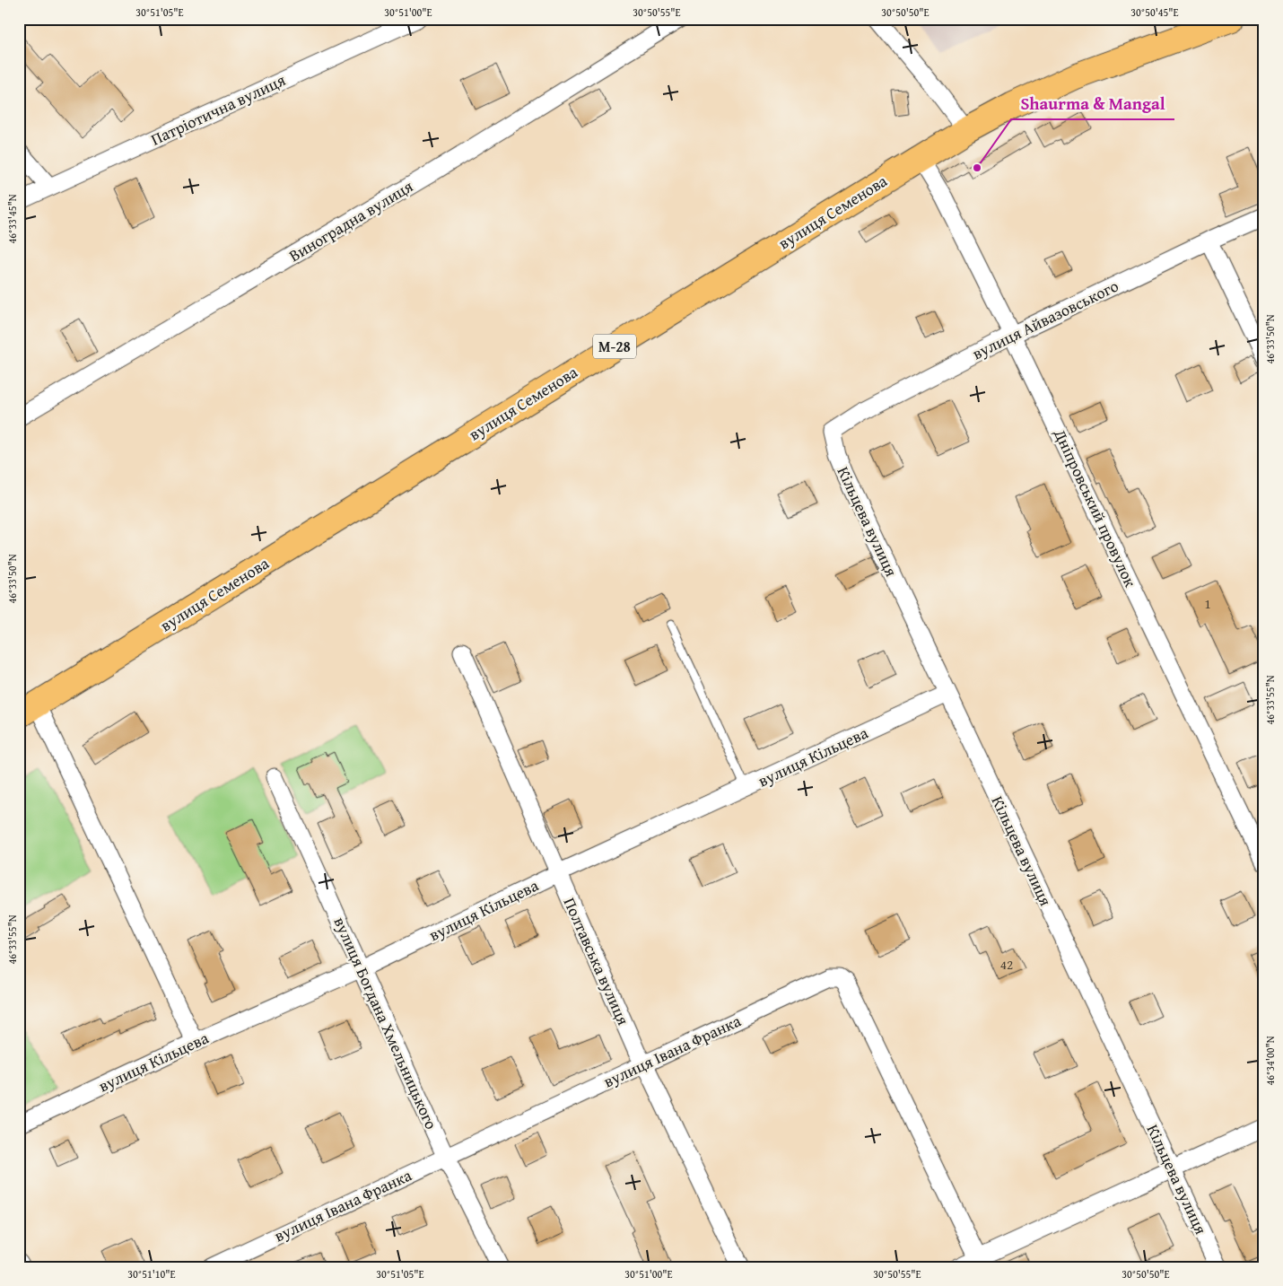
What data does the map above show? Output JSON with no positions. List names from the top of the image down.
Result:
{
  "streets": {
    "highway": ["вулиця Семенова", "М-28"],
    "street": [
      "Патріотична вулиця",
      "Виноградна вулиця",
      "вулиця Айвазовського",
      "Дніпровський провулок",
      "Кільцева вулиця",
      "вулиця Кільцева",
      "Полтавська вулиця",
      "вулиця Богдана Хмельницького",
      "вулиця Івана Франка"
    ]
  },
  "crossings": [
    ["вулиця Семенова", "Дніпровський провулок"],
    ["вулиця Айвазовського", "Дніпровський провулок"],
    ["вулиця Айвазовського", "Кільцева вулиця"],
    ["Кільцева вулиця", "вулиця Кільцева"],
    ["вулиця Кільцева", "Полтавська вулиця"],
    ["вулиця Кільцева", "вулиця Богдана Хмельницького"],
    ["Полтавська вулиця", "вулиця Івана Франка"],
    ["вулиця Богдана Хмельницького", "вулиця Івана Франка"]
  ],
  "places": ["Shaurma & Mangal"],
  "house_numbers": ["1", "42"],
  "coordinates": [
    "30°51'05\"E",
    "30°51'00\"E",
    "30°50'55\"E",
    "30°50'50\"E",
    "30°50'45\"E",
    "46°33'45\"N",
    "46°33'50\"N",
    "46°33'55\"N",
    "46°34'00\"N",
    "30°51'10\"E"
  ]
}
